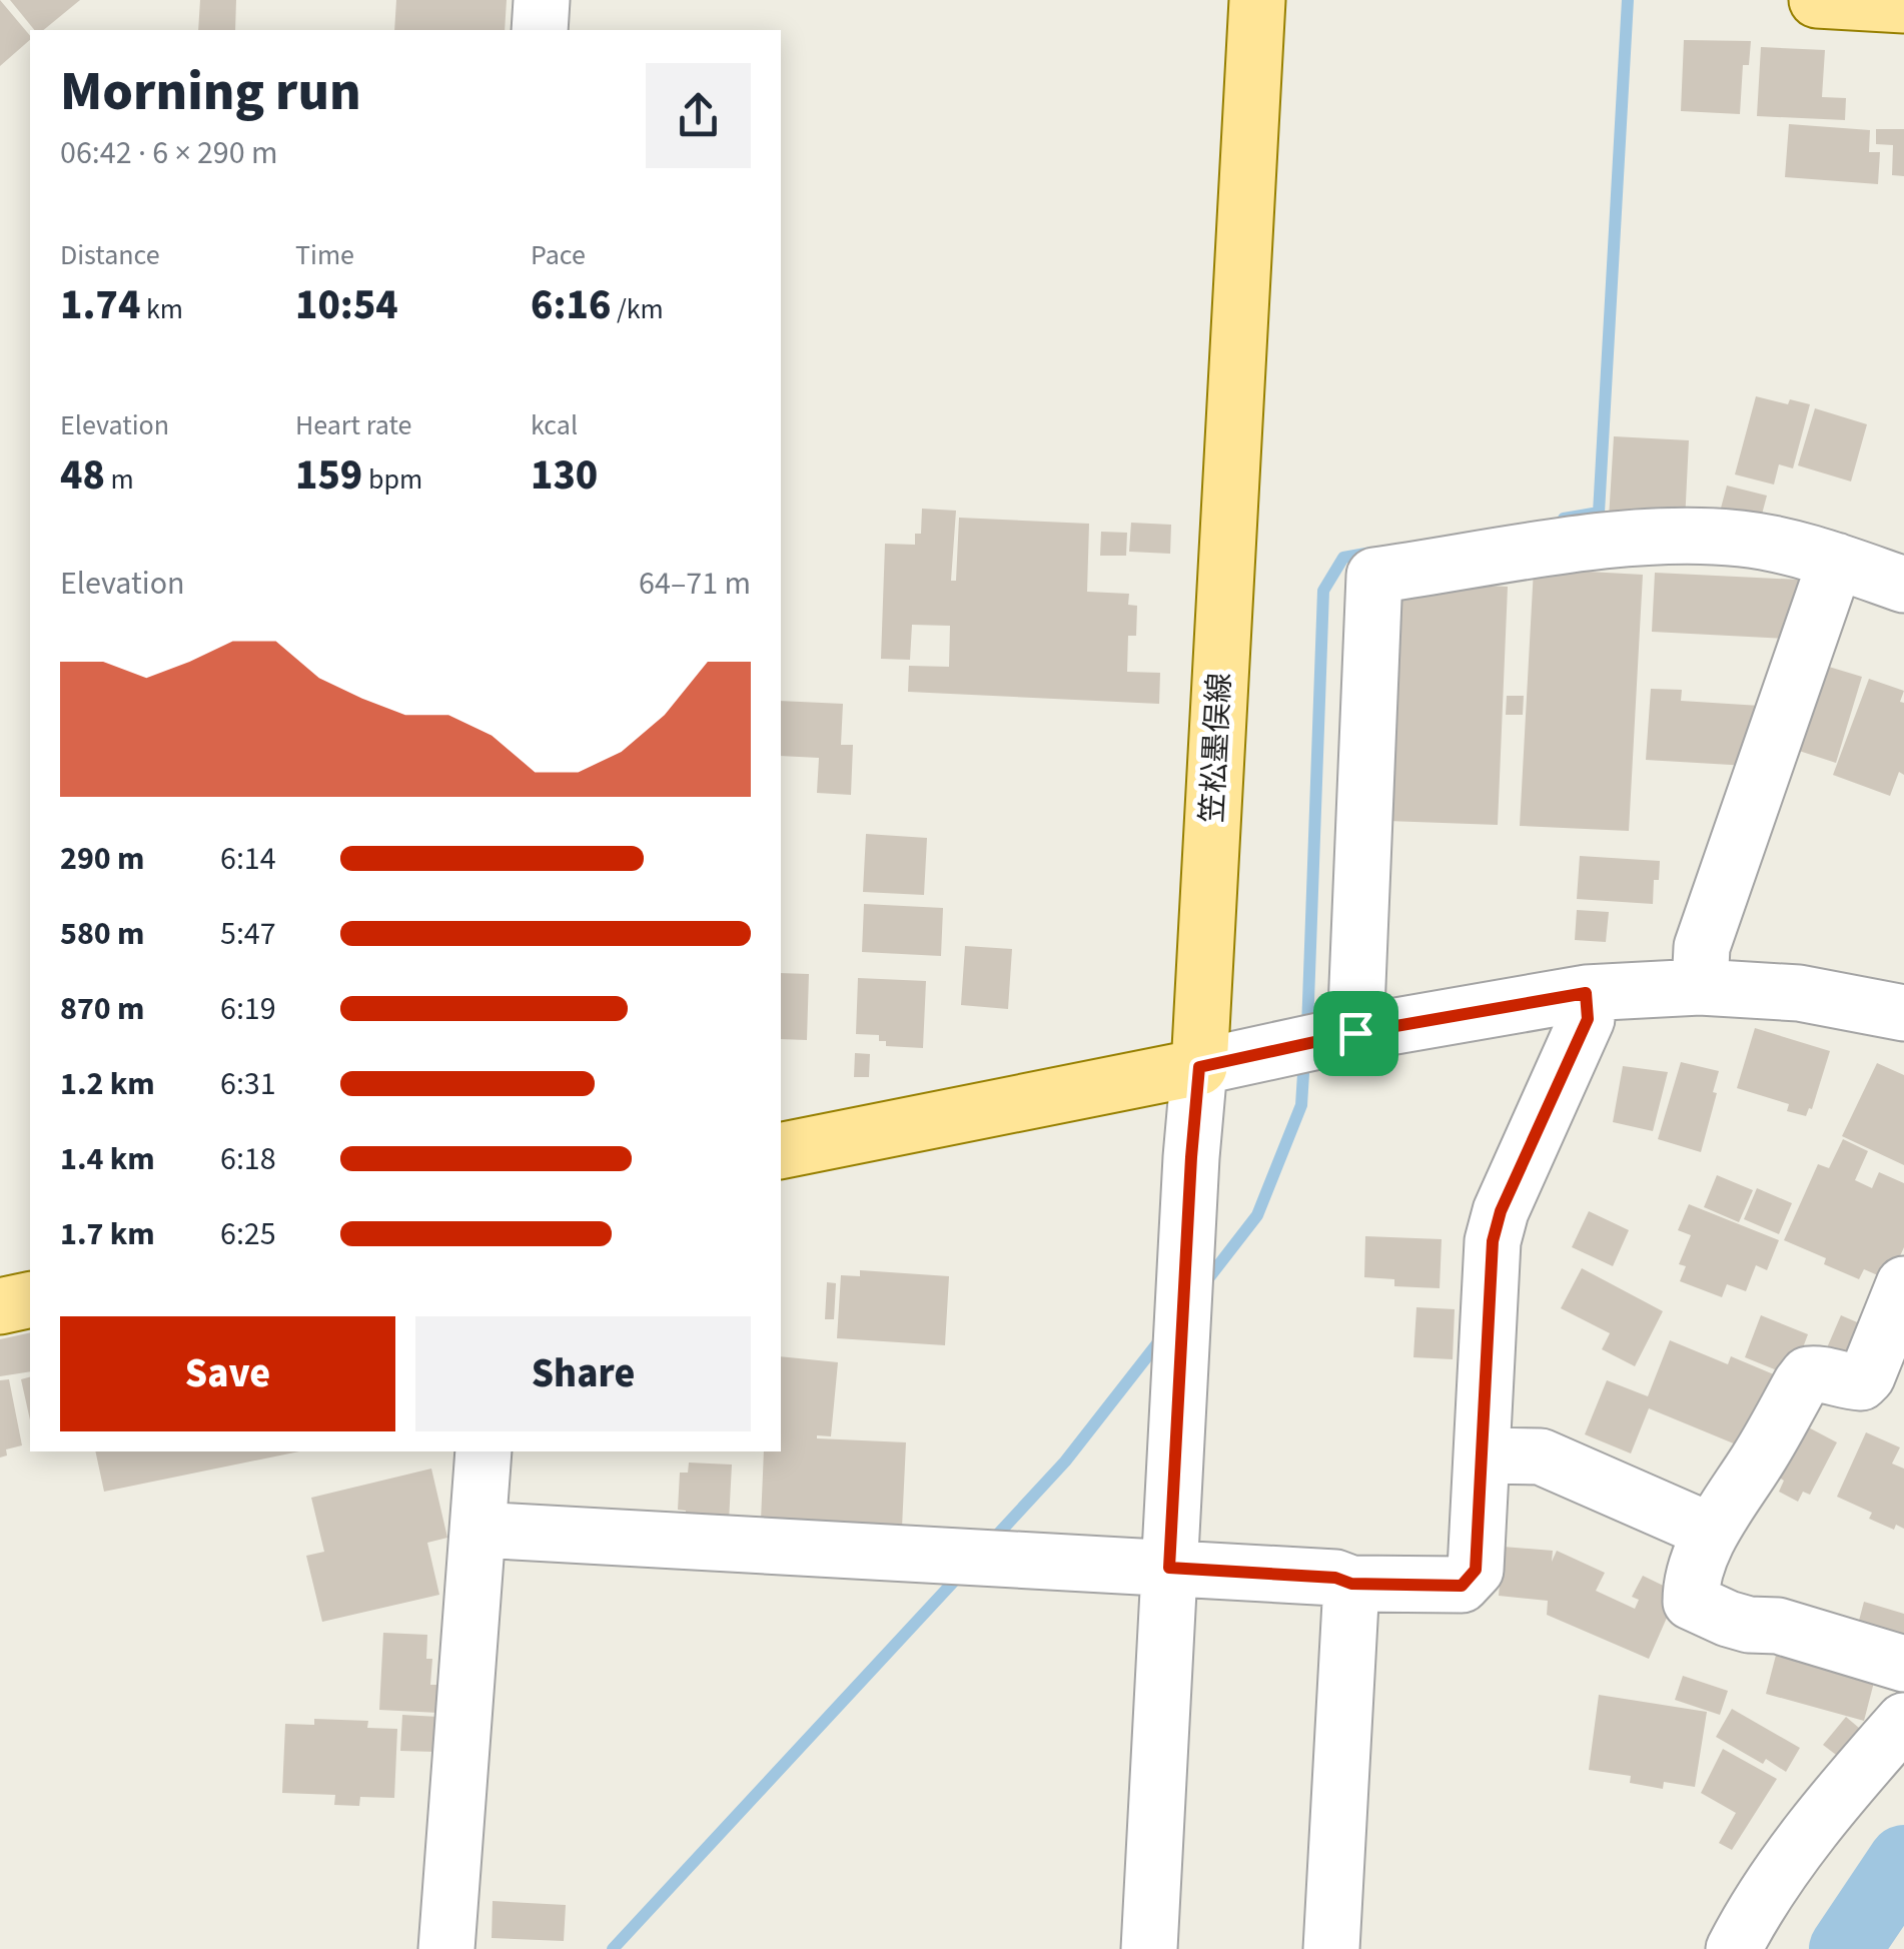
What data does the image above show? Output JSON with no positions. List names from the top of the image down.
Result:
{
  "streets": {
    "main road": ["笠松墨俣線"]
  },
  "page": {
    "heading": ["Morning run", "06:42 · 6 × 290 m"],
    "stats": [
      ["Distance", "1.74 km"],
      ["Time", "10:54"],
      ["Pace", "6:16 /km"],
      ["Elevation", "48 m"],
      ["Heart rate", "159 bpm"],
      ["kcal", "130"]
    ],
    "chart": ["Elevation", "64–71 m"],
    "list": [
      {
        "name": "290 m",
        "note": "6:14"
      },
      {
        "name": "580 m",
        "note": "5:47"
      },
      {
        "name": "870 m",
        "note": "6:19"
      },
      {
        "name": "1.2 km",
        "note": "6:31"
      },
      {
        "name": "1.4 km",
        "note": "6:18"
      },
      {
        "name": "1.7 km",
        "note": "6:25"
      }
    ],
    "buttons": ["Save", "Share"]
  }
}
